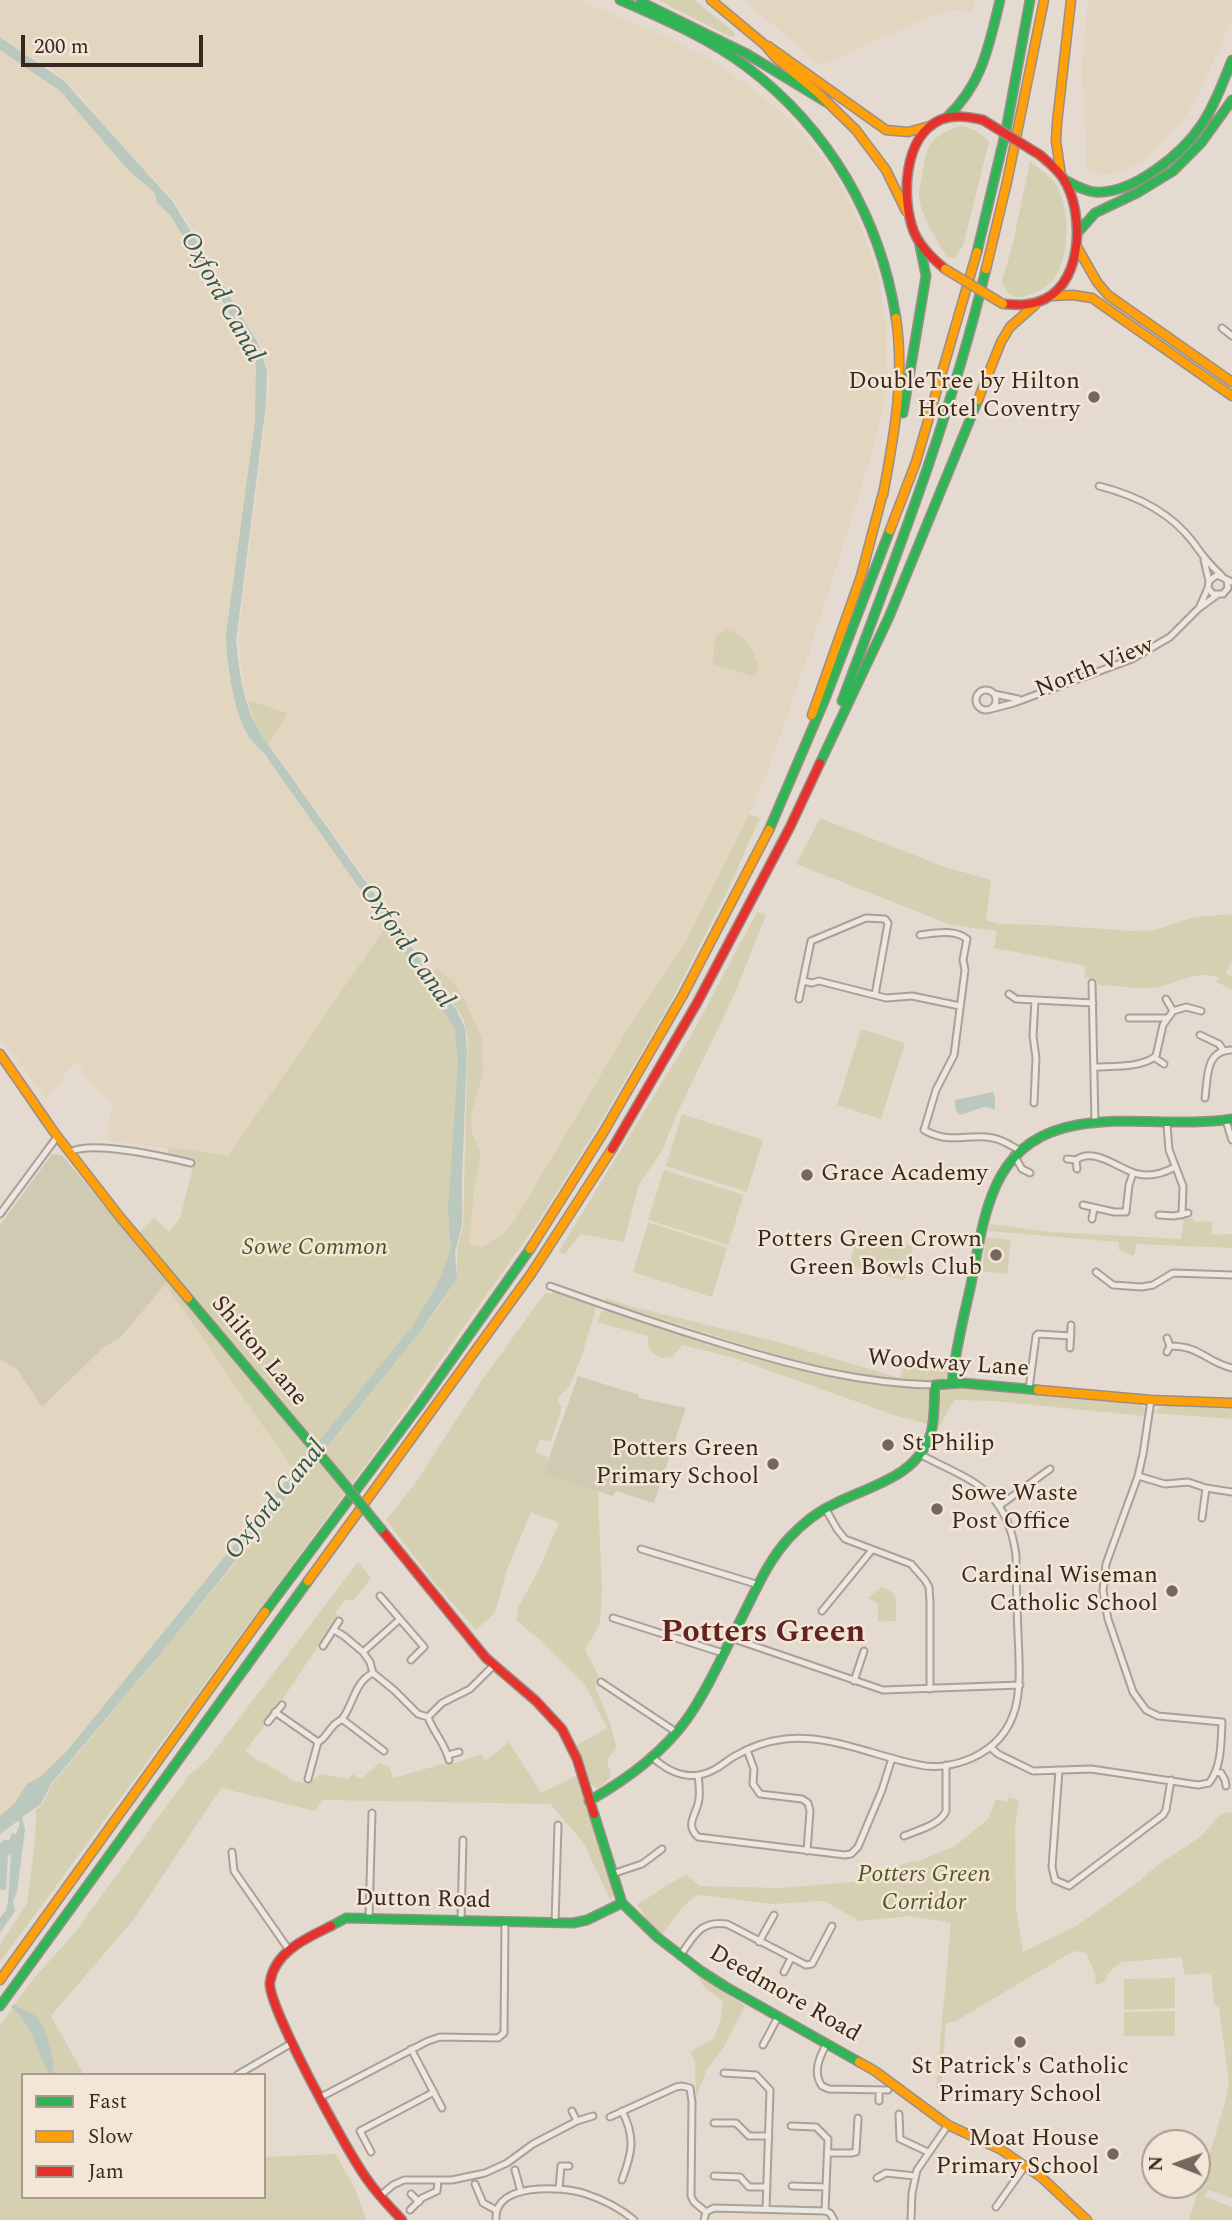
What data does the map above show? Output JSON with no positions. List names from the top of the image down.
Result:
{
  "streets": {
    "main road": [
      "Shilton Lane",
      "Woodway Lane",
      "Dutton Road",
      "Deedmore Road"
    ],
    "street": ["North View"]
  },
  "crossings": [
    ["Dutton Road", "Deedmore Road"]
  ],
  "districts": ["Potters Green"],
  "water": ["Oxford Canal"],
  "parks": ["Sowe Common", "Potters Green Corridor"],
  "places": [
    "DoubleTree by Hilton Hotel Coventry",
    "Grace Academy",
    "Potters Green Crown Green Bowls Club",
    "St Philip",
    "Potters Green Primary School",
    "Sowe Waste Post Office",
    "Cardinal Wiseman Catholic School",
    "St Patrick's Catholic Primary School",
    "Moat House Primary School"
  ],
  "legend": ["Fast", "Slow", "Jam"],
  "scale_bar": "200 m",
  "north": "left"
}
